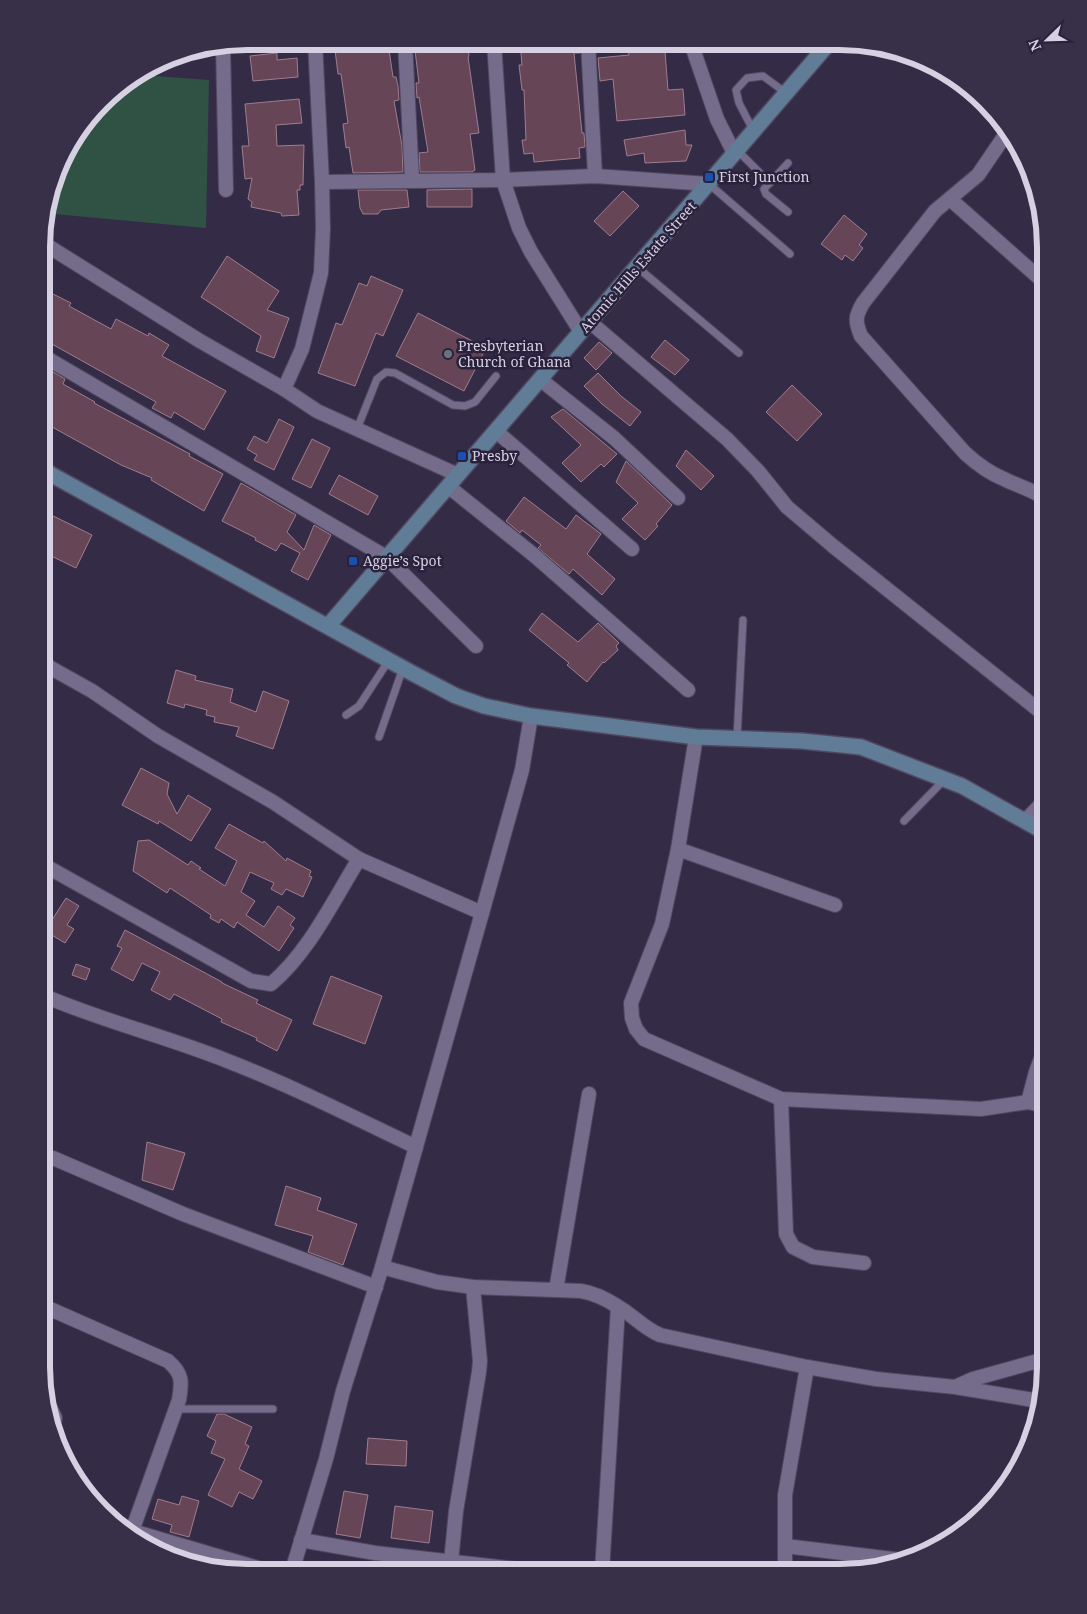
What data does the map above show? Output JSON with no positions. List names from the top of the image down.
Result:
{
  "streets": {
    "street": ["Atomic Hills Estate Street"]
  },
  "places": {
    "transit": ["First Junction", "Presby", "Aggie’s Spot"],
    "other": ["Presbyterian Church of Ghana"]
  },
  "north": "bottom left"
}
